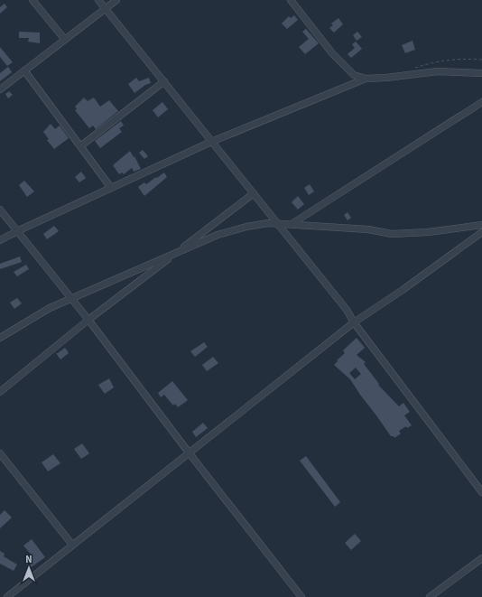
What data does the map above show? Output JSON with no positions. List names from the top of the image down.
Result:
{
  "north": "top"
}
